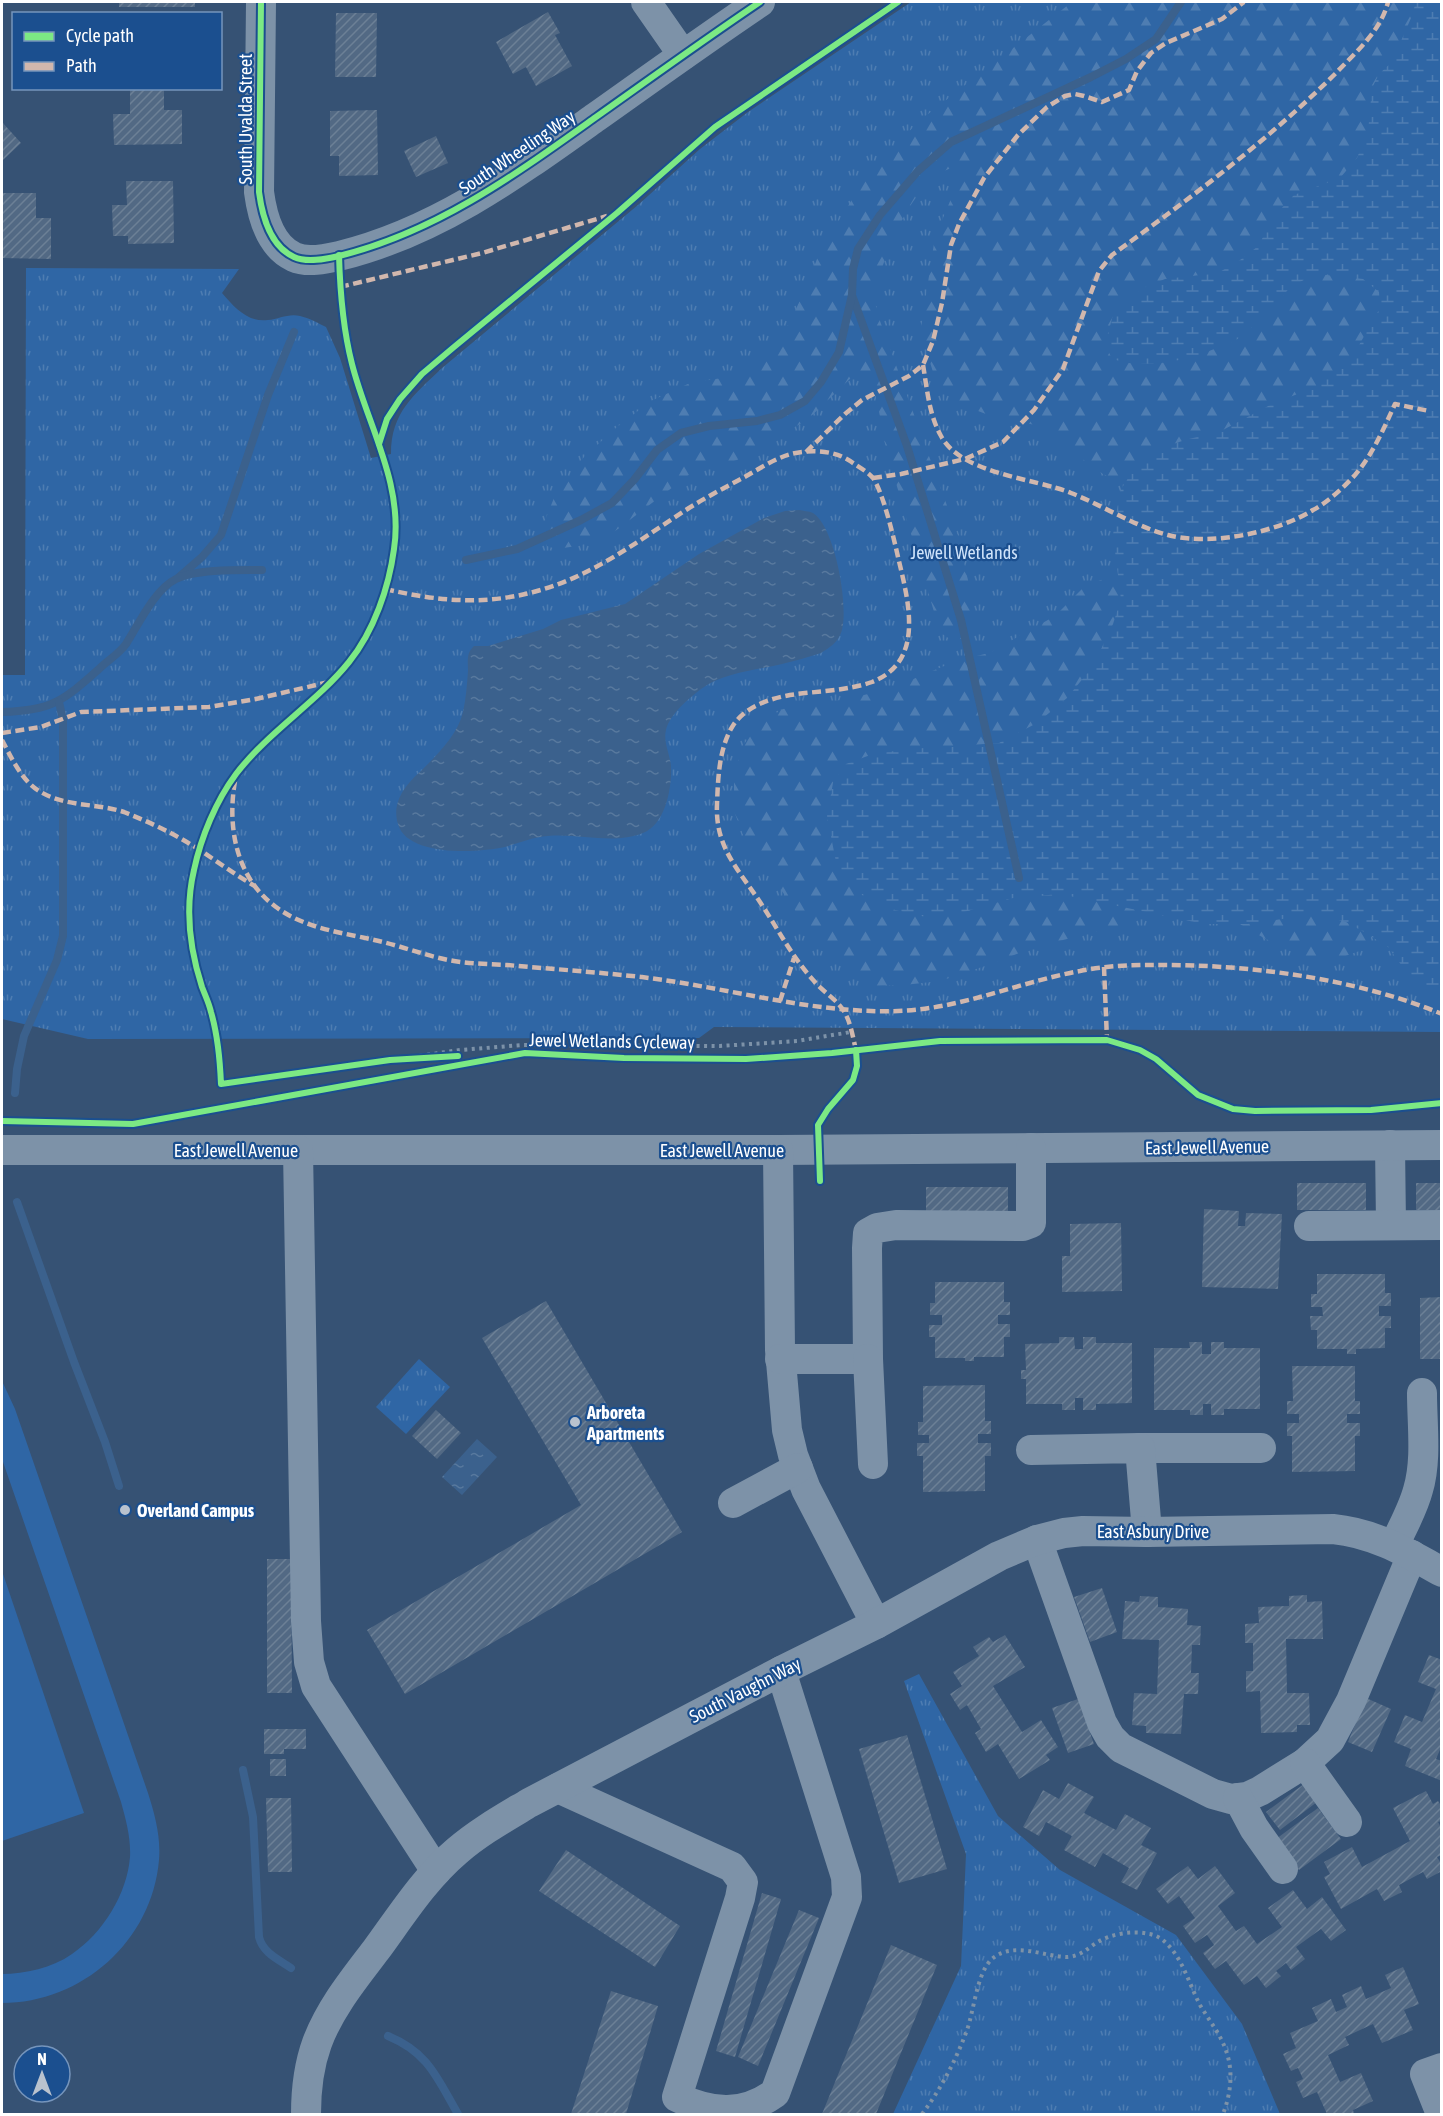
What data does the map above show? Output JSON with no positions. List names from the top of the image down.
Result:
{
  "streets": {
    "street": [
      "South Uvalda Street",
      "South Wheeling Way",
      "East Jewell Avenue",
      "East Asbury Drive",
      "South Vaughn Way"
    ],
    "cycle path": ["Jewel Wetlands Cycleway"]
  },
  "crossings": [
    ["South Uvalda Street", "South Wheeling Way"],
    ["East Asbury Drive", "South Vaughn Way"]
  ],
  "parks": ["Jewell Wetlands"],
  "places": ["Arboreta Apartments", "Overland Campus"],
  "legend": ["Cycle path", "Path"],
  "north": "top"
}
